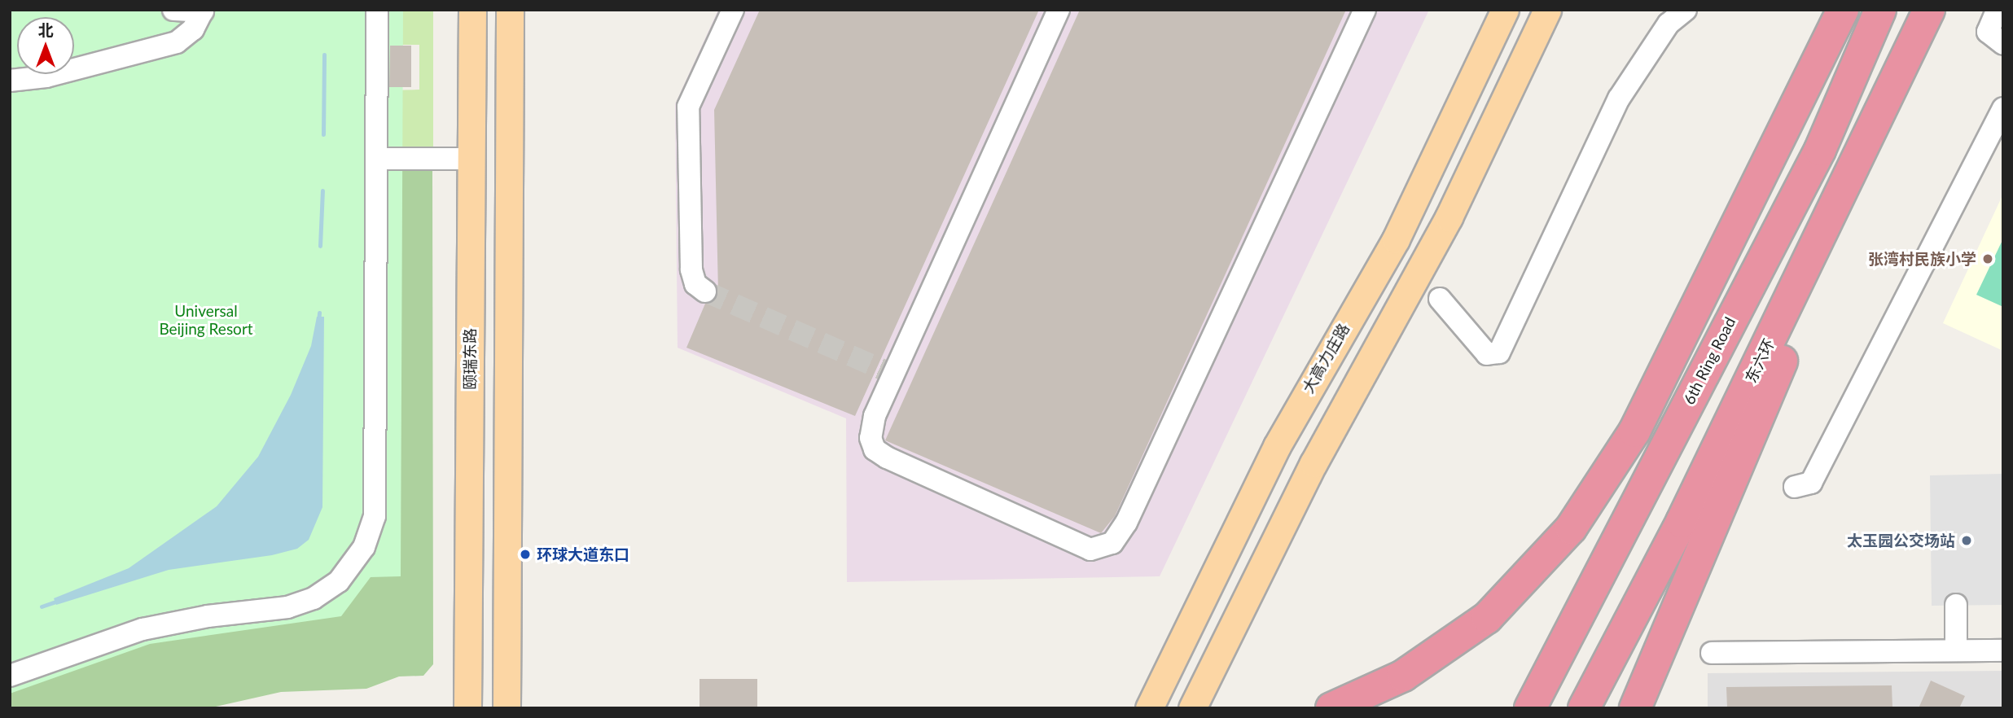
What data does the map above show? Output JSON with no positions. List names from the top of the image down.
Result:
{
  "streets": {
    "highway": ["6th Ring Road", "东六环"],
    "main road": ["大高力庄路", "颐瑞东路"]
  },
  "parks": ["Universal Beijing Resort"],
  "places": ["张湾村民族小学", "太玉园公交场站", "环球大道东口"],
  "north": "top"
}
